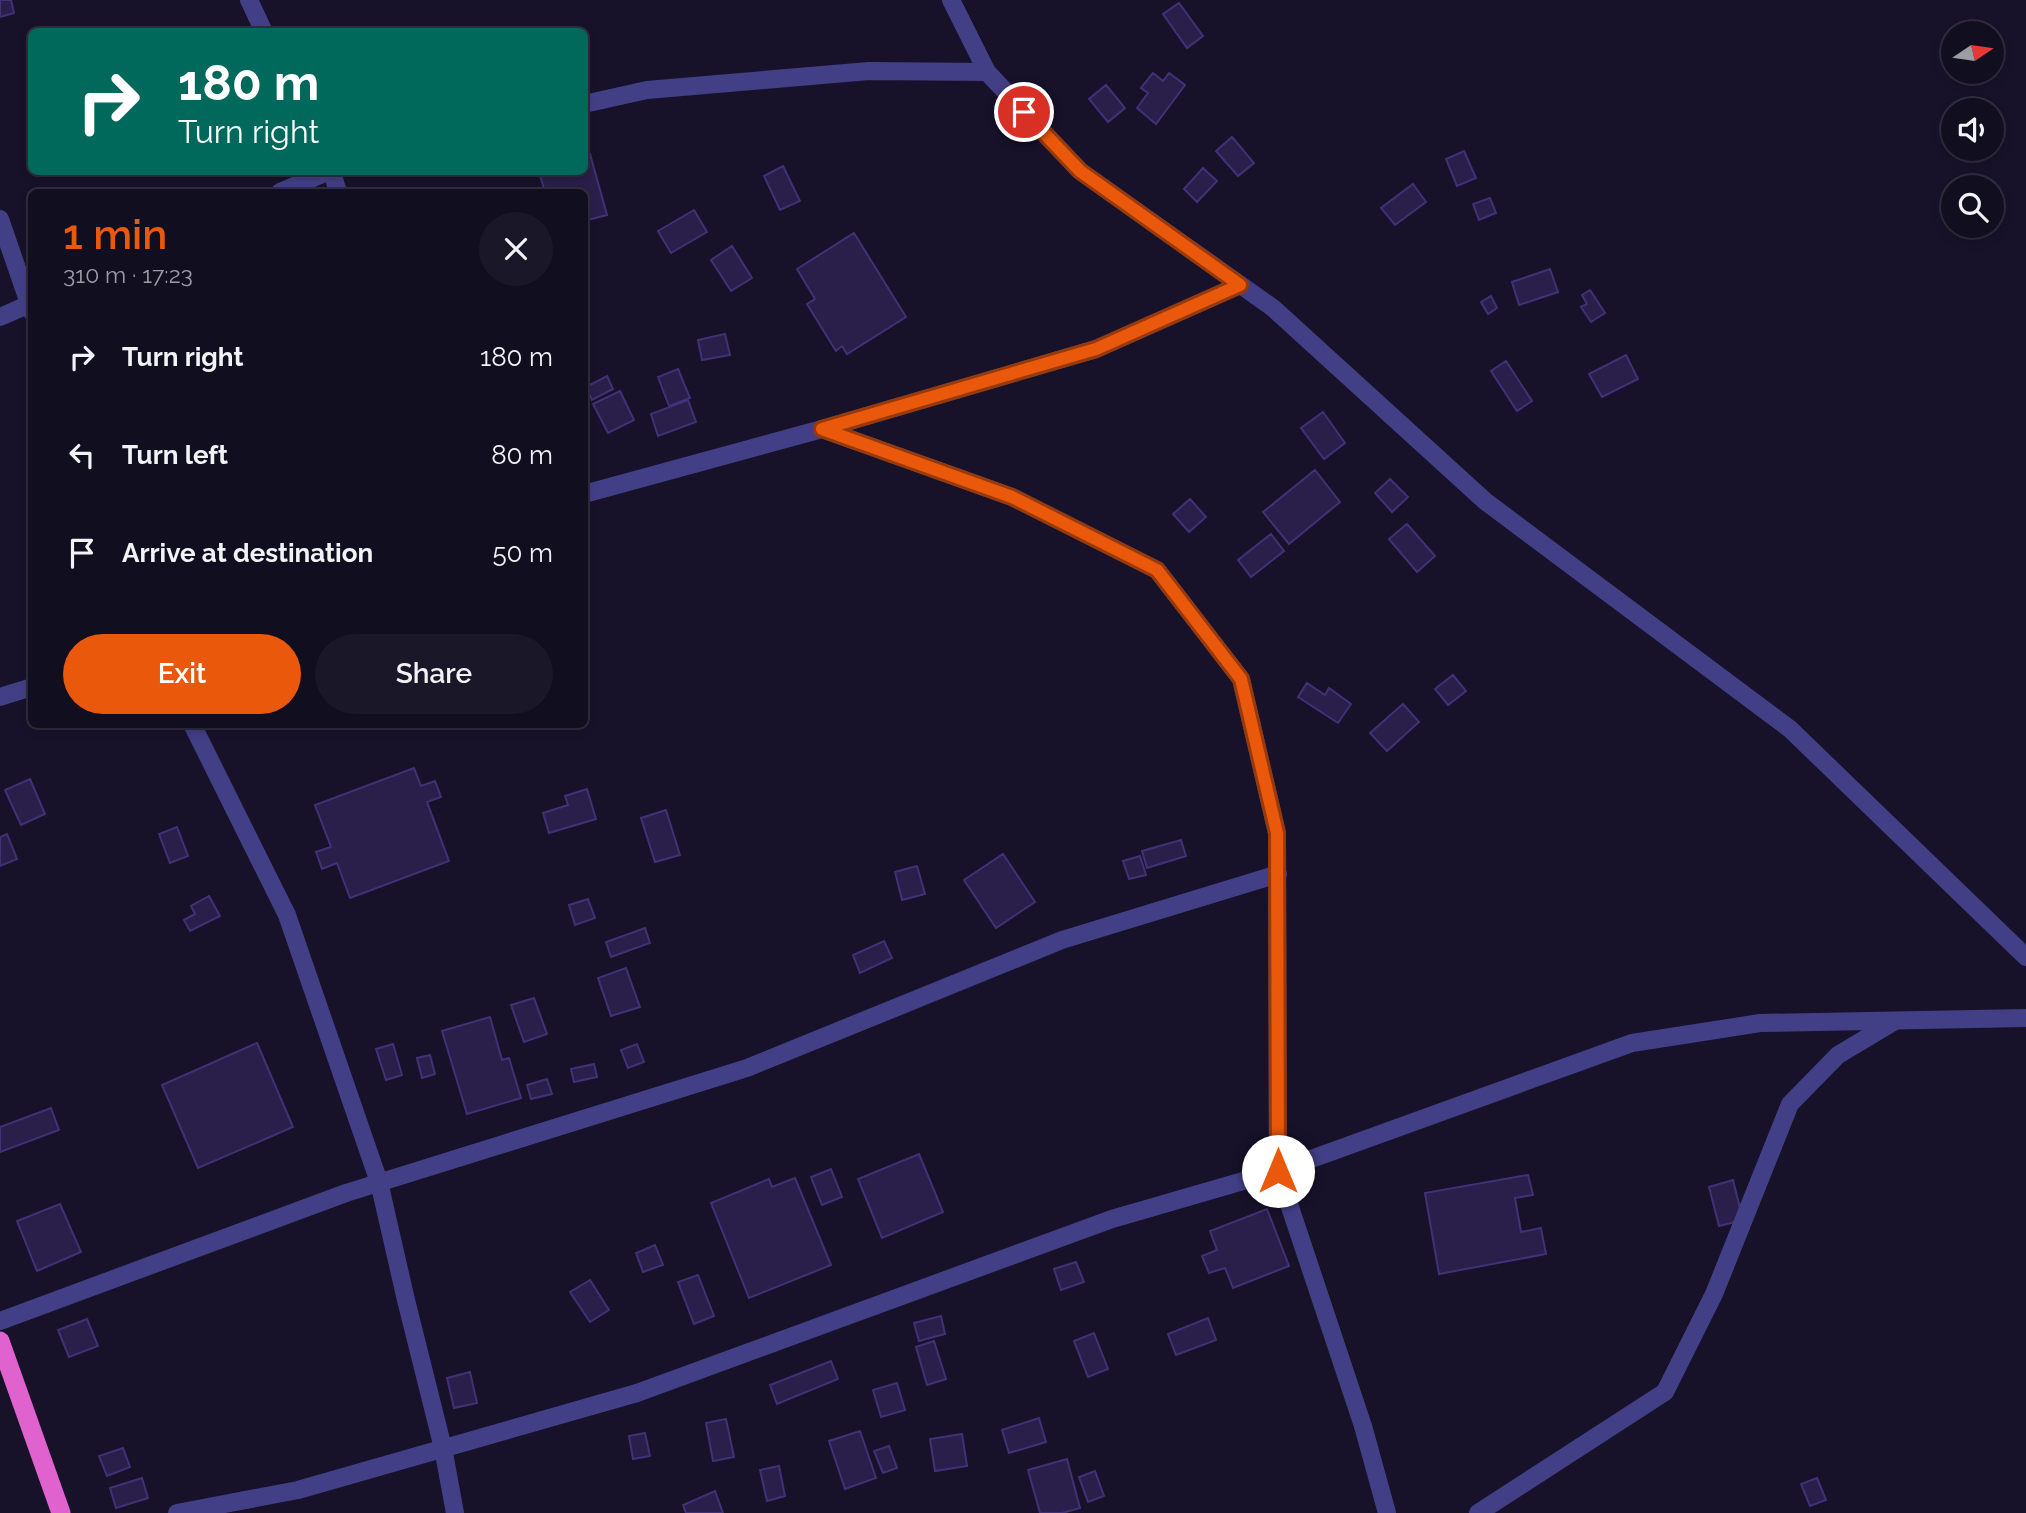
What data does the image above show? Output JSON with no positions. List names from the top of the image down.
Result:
{
  "north": "right",
  "page": {
    "turn": ["180 m", "Turn right"],
    "heading": ["1 min", "310 m · 17:23"],
    "list": [
      {
        "name": "Turn right",
        "value": "180 m"
      },
      {
        "name": "Turn left",
        "value": "80 m"
      },
      {
        "name": "Arrive at destination",
        "value": "50 m"
      }
    ],
    "buttons": ["Exit", "Share"]
  }
}
